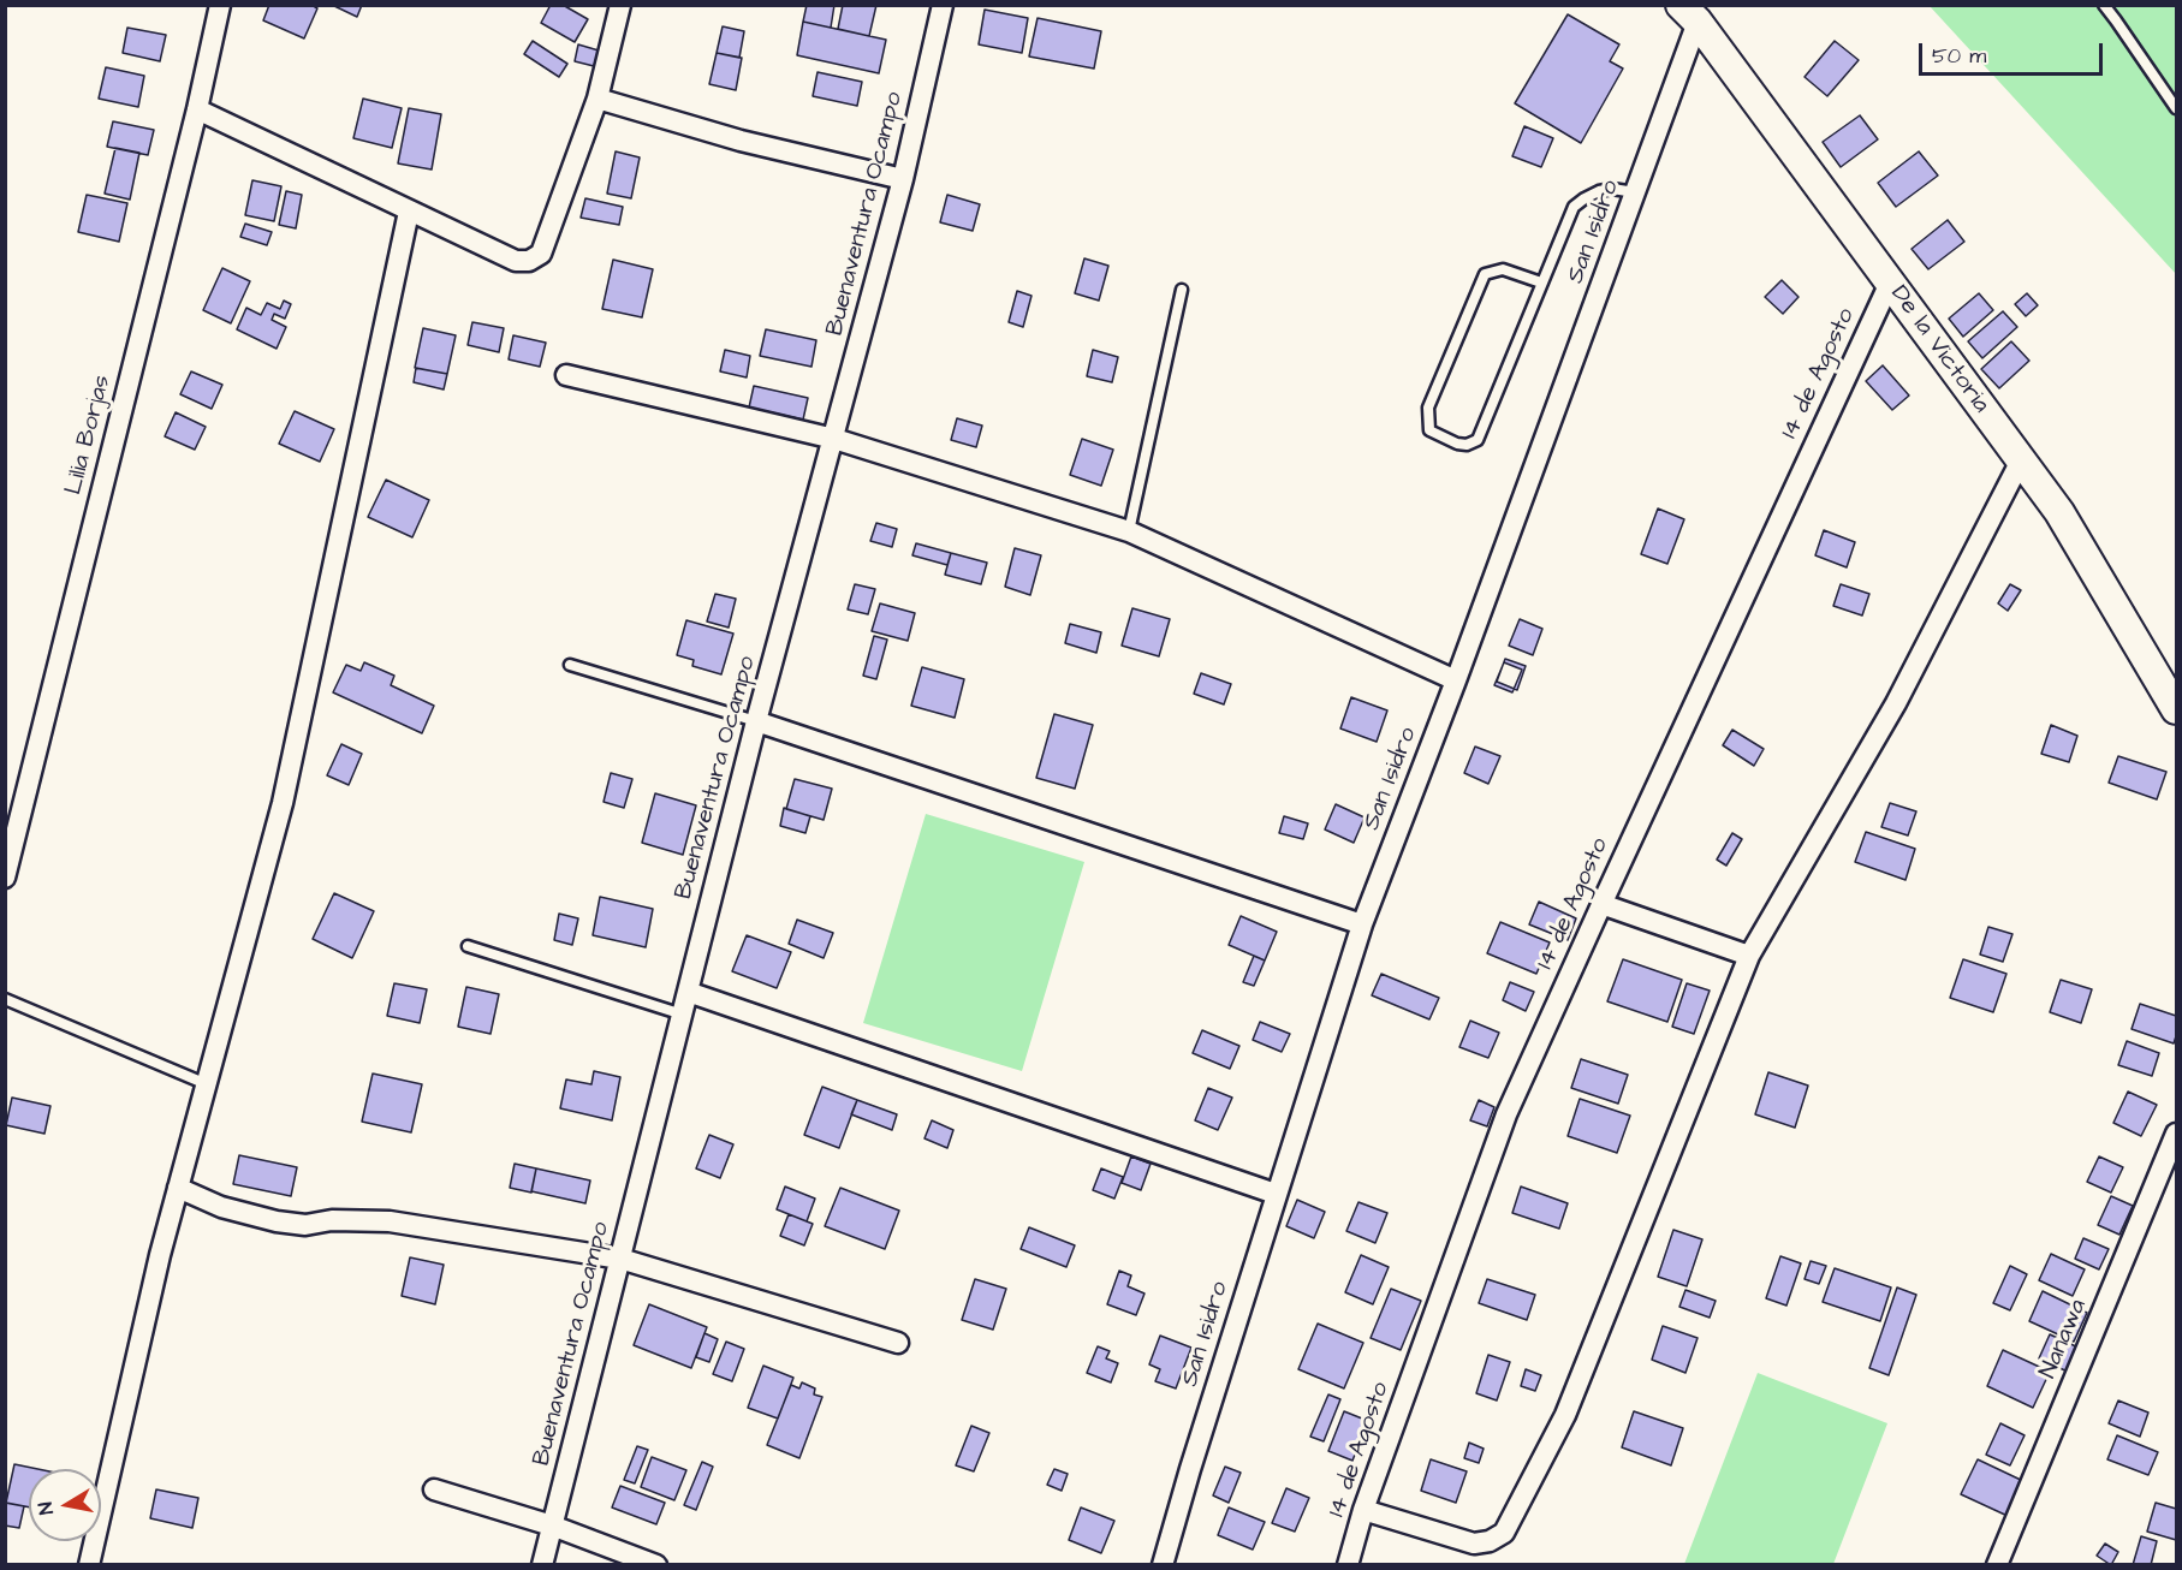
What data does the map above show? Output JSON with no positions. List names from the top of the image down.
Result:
{
  "streets": {
    "main road": ["De la Victoria"],
    "street": [
      "Buenaventura Ocampo",
      "San Isidro",
      "14 de Agosto",
      "Lilia Borjas",
      "Nanawa"
    ]
  },
  "crossings": [
    ["San Isidro", "De la Victoria"],
    ["De la Victoria", "14 de Agosto"]
  ],
  "scale_bar": "50 m",
  "north": "left"
}
